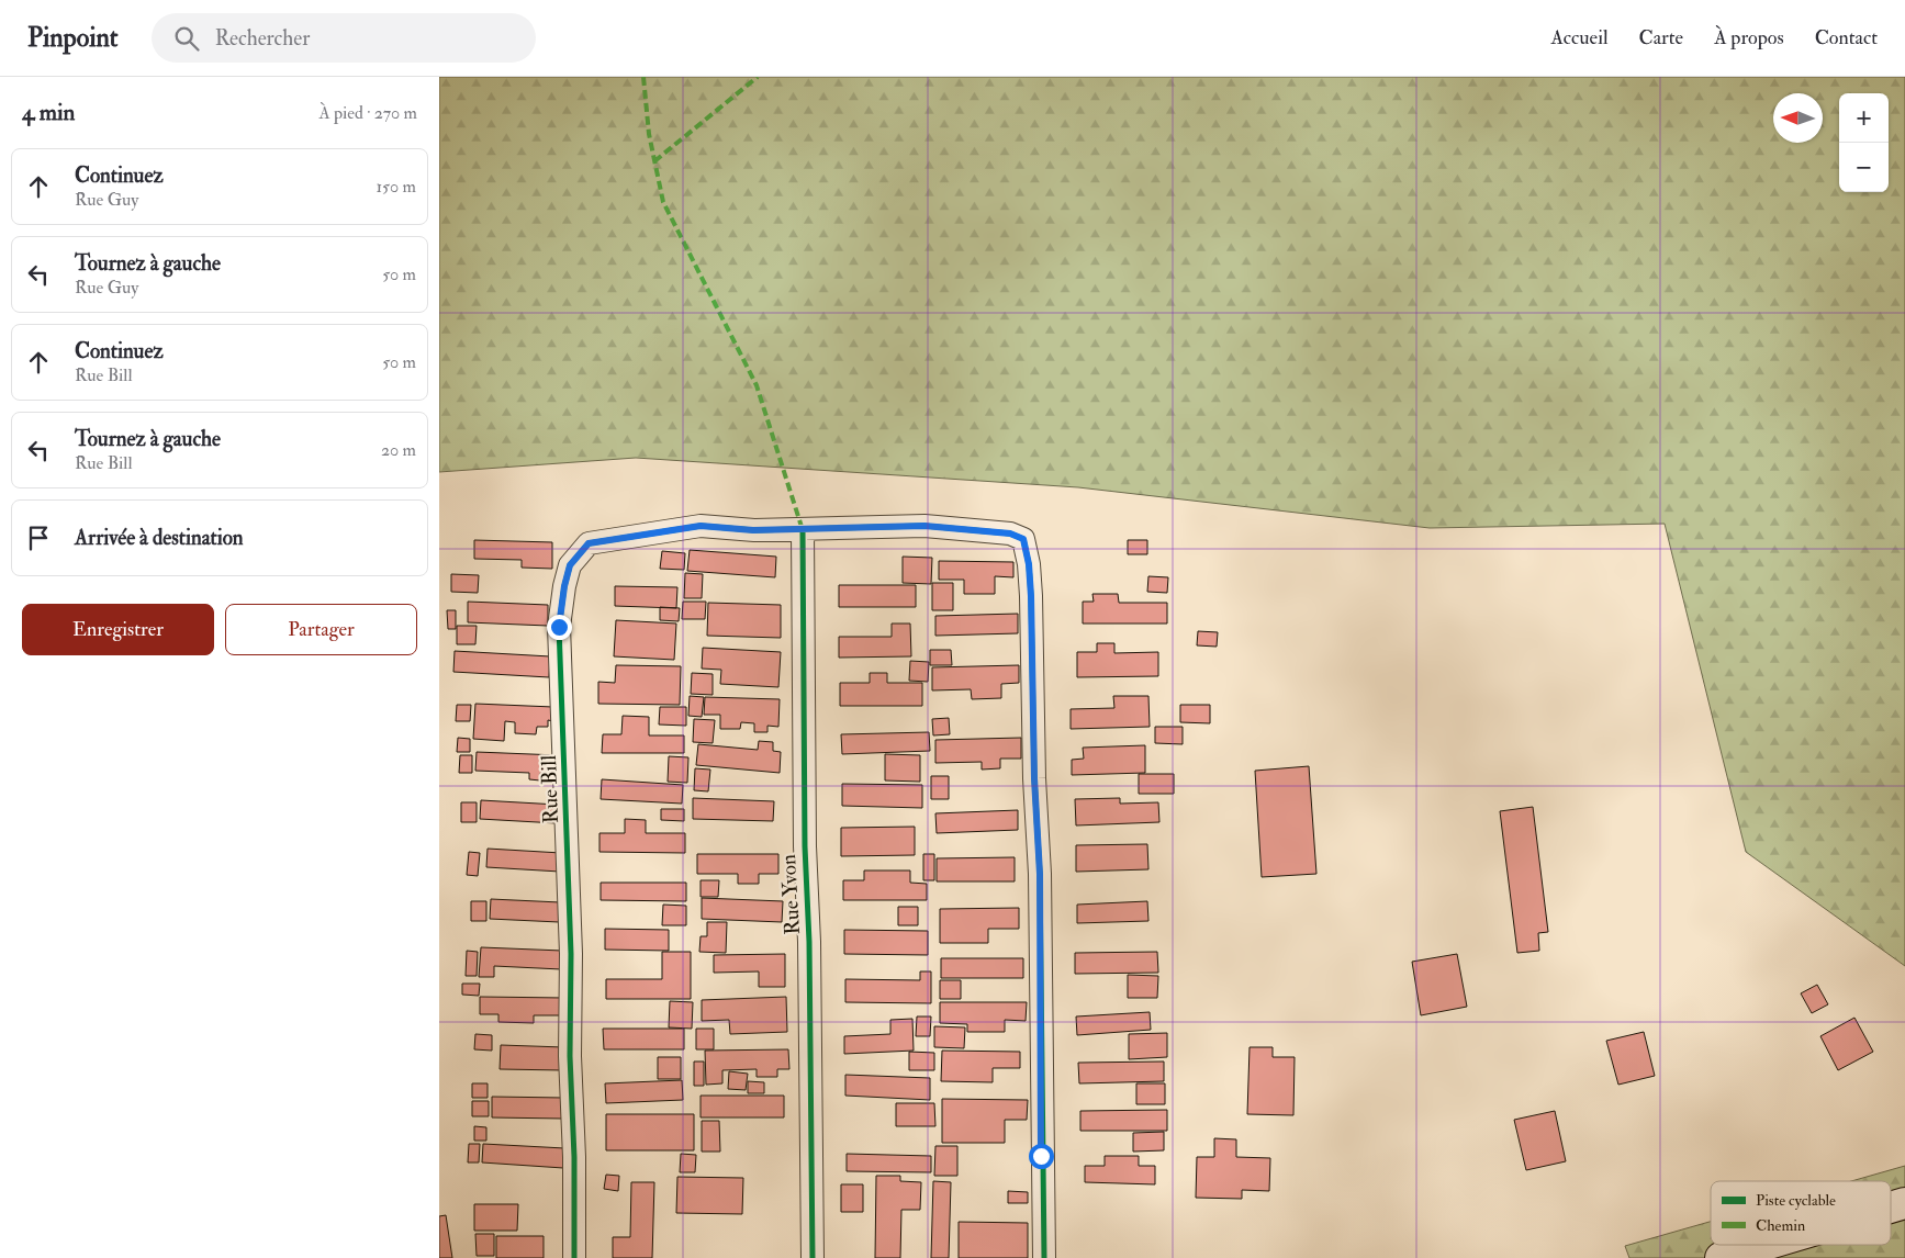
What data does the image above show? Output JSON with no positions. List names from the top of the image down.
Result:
{
  "streets": {
    "street": ["Rue Bill", "Rue Yvon"]
  },
  "crossings": [
    ["Rue Bill", "Rue Yvon"]
  ],
  "legend": ["Piste cyclable", "Chemin"],
  "north": "left",
  "page": {
    "header": "Pinpoint",
    "search": "Rechercher",
    "nav": [
      "Accueil",
      "Carte",
      "À propos",
      "Contact"
    ],
    "heading": ["4 min", "À pied · 270 m"],
    "map_buttons": ["+", "−"],
    "list": [
      ["Continuez", "Rue Guy", "150 m"],
      ["Tournez à gauche", "Rue Guy", "50 m"],
      ["Continuez", "Rue Bill", "50 m"],
      ["Tournez à gauche", "Rue Bill", "20 m"],
      "Arrivée à destination"
    ],
    "buttons": ["Enregistrer", "Partager"]
  }
}
